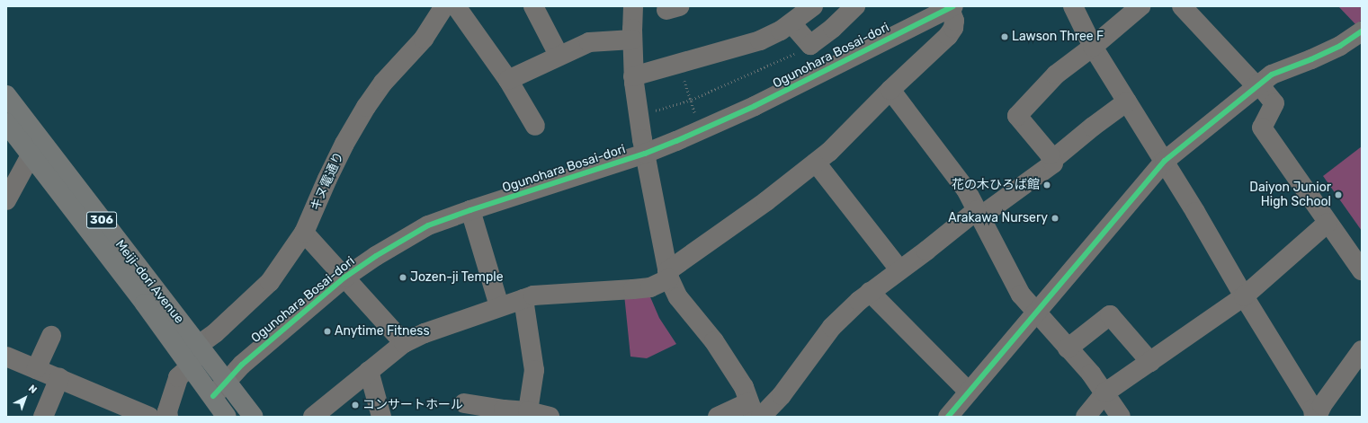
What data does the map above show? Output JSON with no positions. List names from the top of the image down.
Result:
{
  "streets": {
    "main road": ["306", "Meiji-dori Avenue"],
    "street": ["Ogunohara Bosai-dori", "キヌ電通り"]
  },
  "crossings": [
    ["Ogunohara Bosai-dori", "306"],
    ["Ogunohara Bosai-dori", "Meiji-dori Avenue"],
    ["キヌ電通り", "Meiji-dori Avenue"],
    ["306", "Meiji-dori Avenue"]
  ],
  "places": [
    "Lawson Three F",
    "花の木ひろば館",
    "Daiyon Junior High School",
    "Arakawa Nursery",
    "Jozen-ji Temple",
    "Anytime Fitness",
    "コンサートホール"
  ],
  "north": "top right"
}
